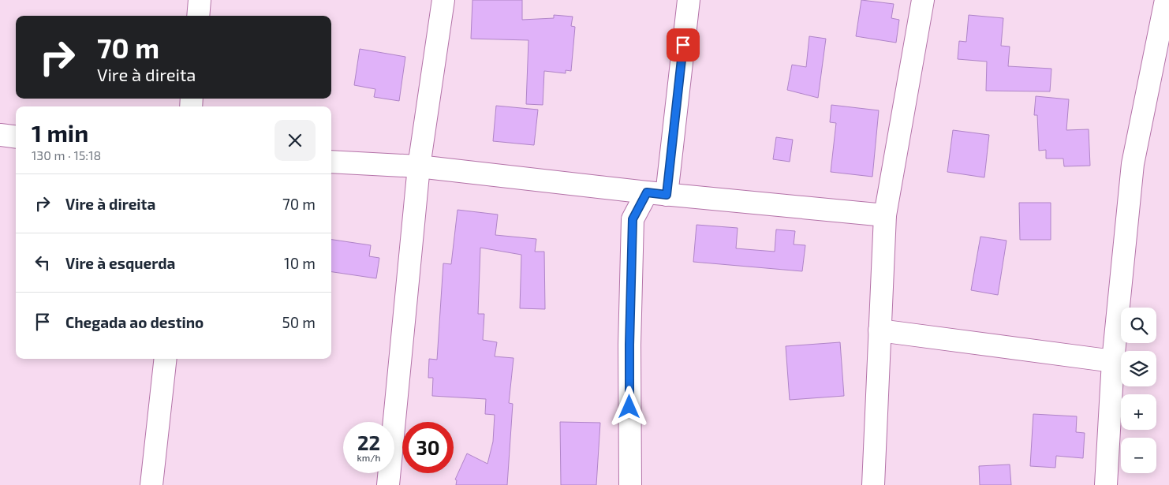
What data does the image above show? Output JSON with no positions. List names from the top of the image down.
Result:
{
  "page": {
    "turn": ["70 m", "Vire à direita"],
    "heading": ["1 min", "130 m · 15:18"],
    "list": [
      {
        "name": "Vire à direita",
        "value": "70 m"
      },
      {
        "name": "Vire à esquerda",
        "value": "10 m"
      },
      {
        "name": "Chegada ao destino",
        "value": "50 m"
      }
    ],
    "map_buttons": ["+", "−"],
    "speed": "22 km/h",
    "limit": "30"
  }
}
